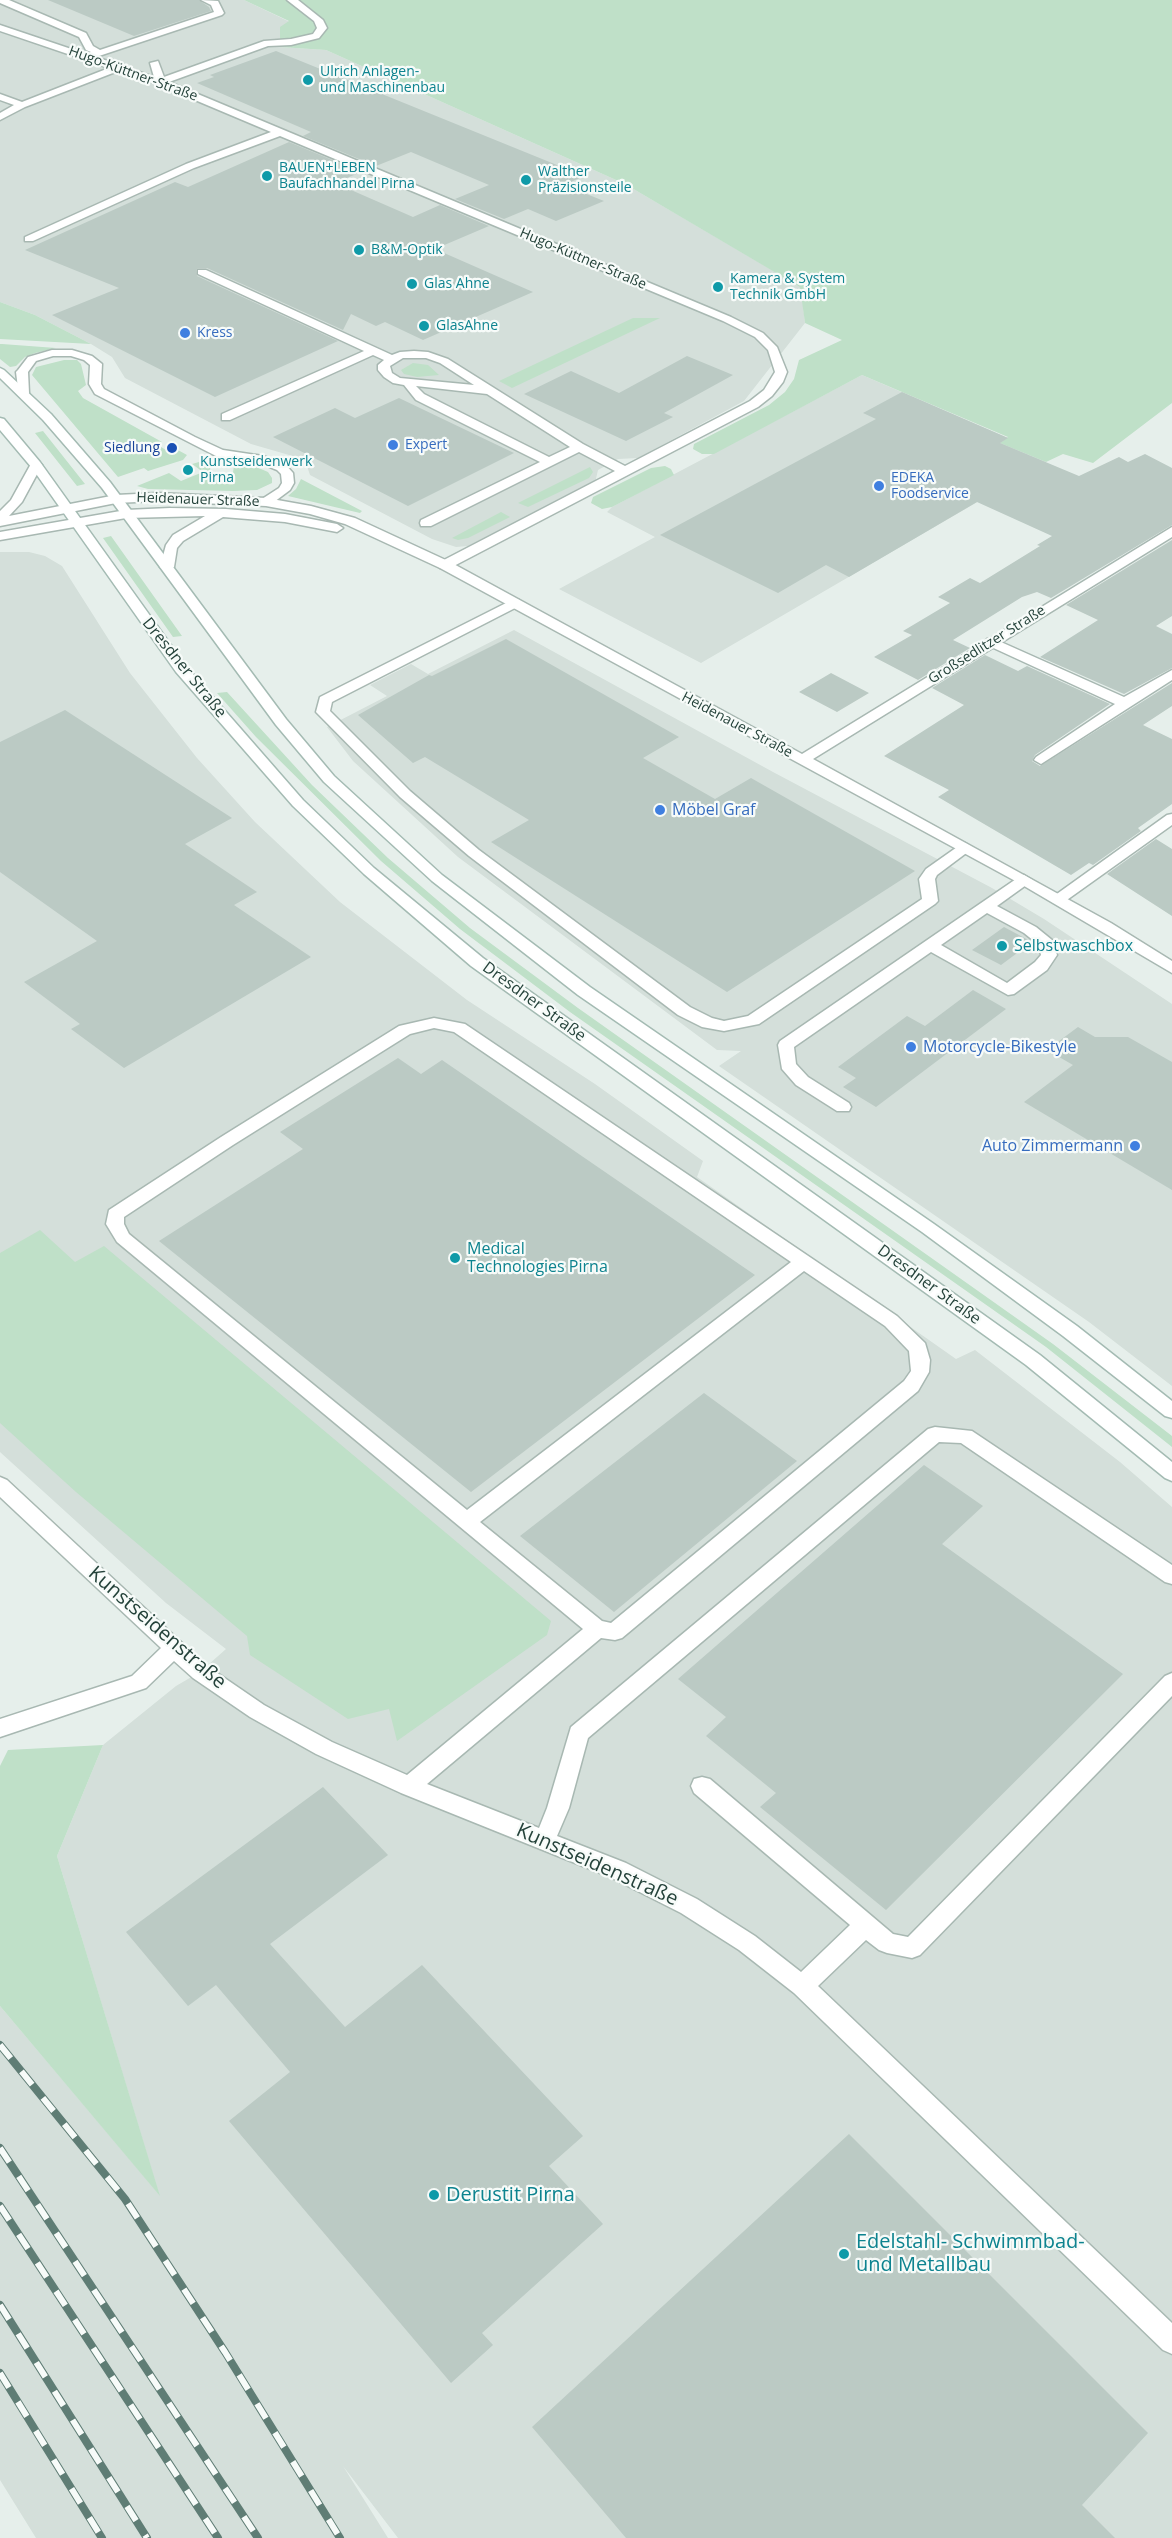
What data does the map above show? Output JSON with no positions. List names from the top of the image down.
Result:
{
  "streets": {
    "main road": [
      "Hugo-Küttner-Straße",
      "Heidenauer Straße",
      "Großsedlitzer Straße",
      "Dresdner Straße",
      "Kunstseidenstraße"
    ]
  },
  "crossings": [
    ["Hugo-Küttner-Straße", "Heidenauer Straße"],
    ["Heidenauer Straße", "Großsedlitzer Straße"],
    ["Heidenauer Straße", "Dresdner Straße"]
  ],
  "places": [
    "Ulrich Anlagen- und Maschinenbau",
    "BAUEN+LEBEN Baufachhandel Pirna",
    "Walther Präzisionsteile",
    "B&M-Optik",
    "Glas Ahne",
    "Kamera & System Technik GmbH",
    "GlasAhne",
    "Kress",
    "Expert",
    "Siedlung",
    "Kunstseidenwerk Pirna",
    "EDEKA Foodservice",
    "Möbel Graf",
    "Selbstwaschbox",
    "Motorcycle-Bikestyle",
    "Auto Zimmermann",
    "Medical Technologies Pirna",
    "Derustit Pirna",
    "Edelstahl- Schwimmbad- und Metallbau"
  ]
}
